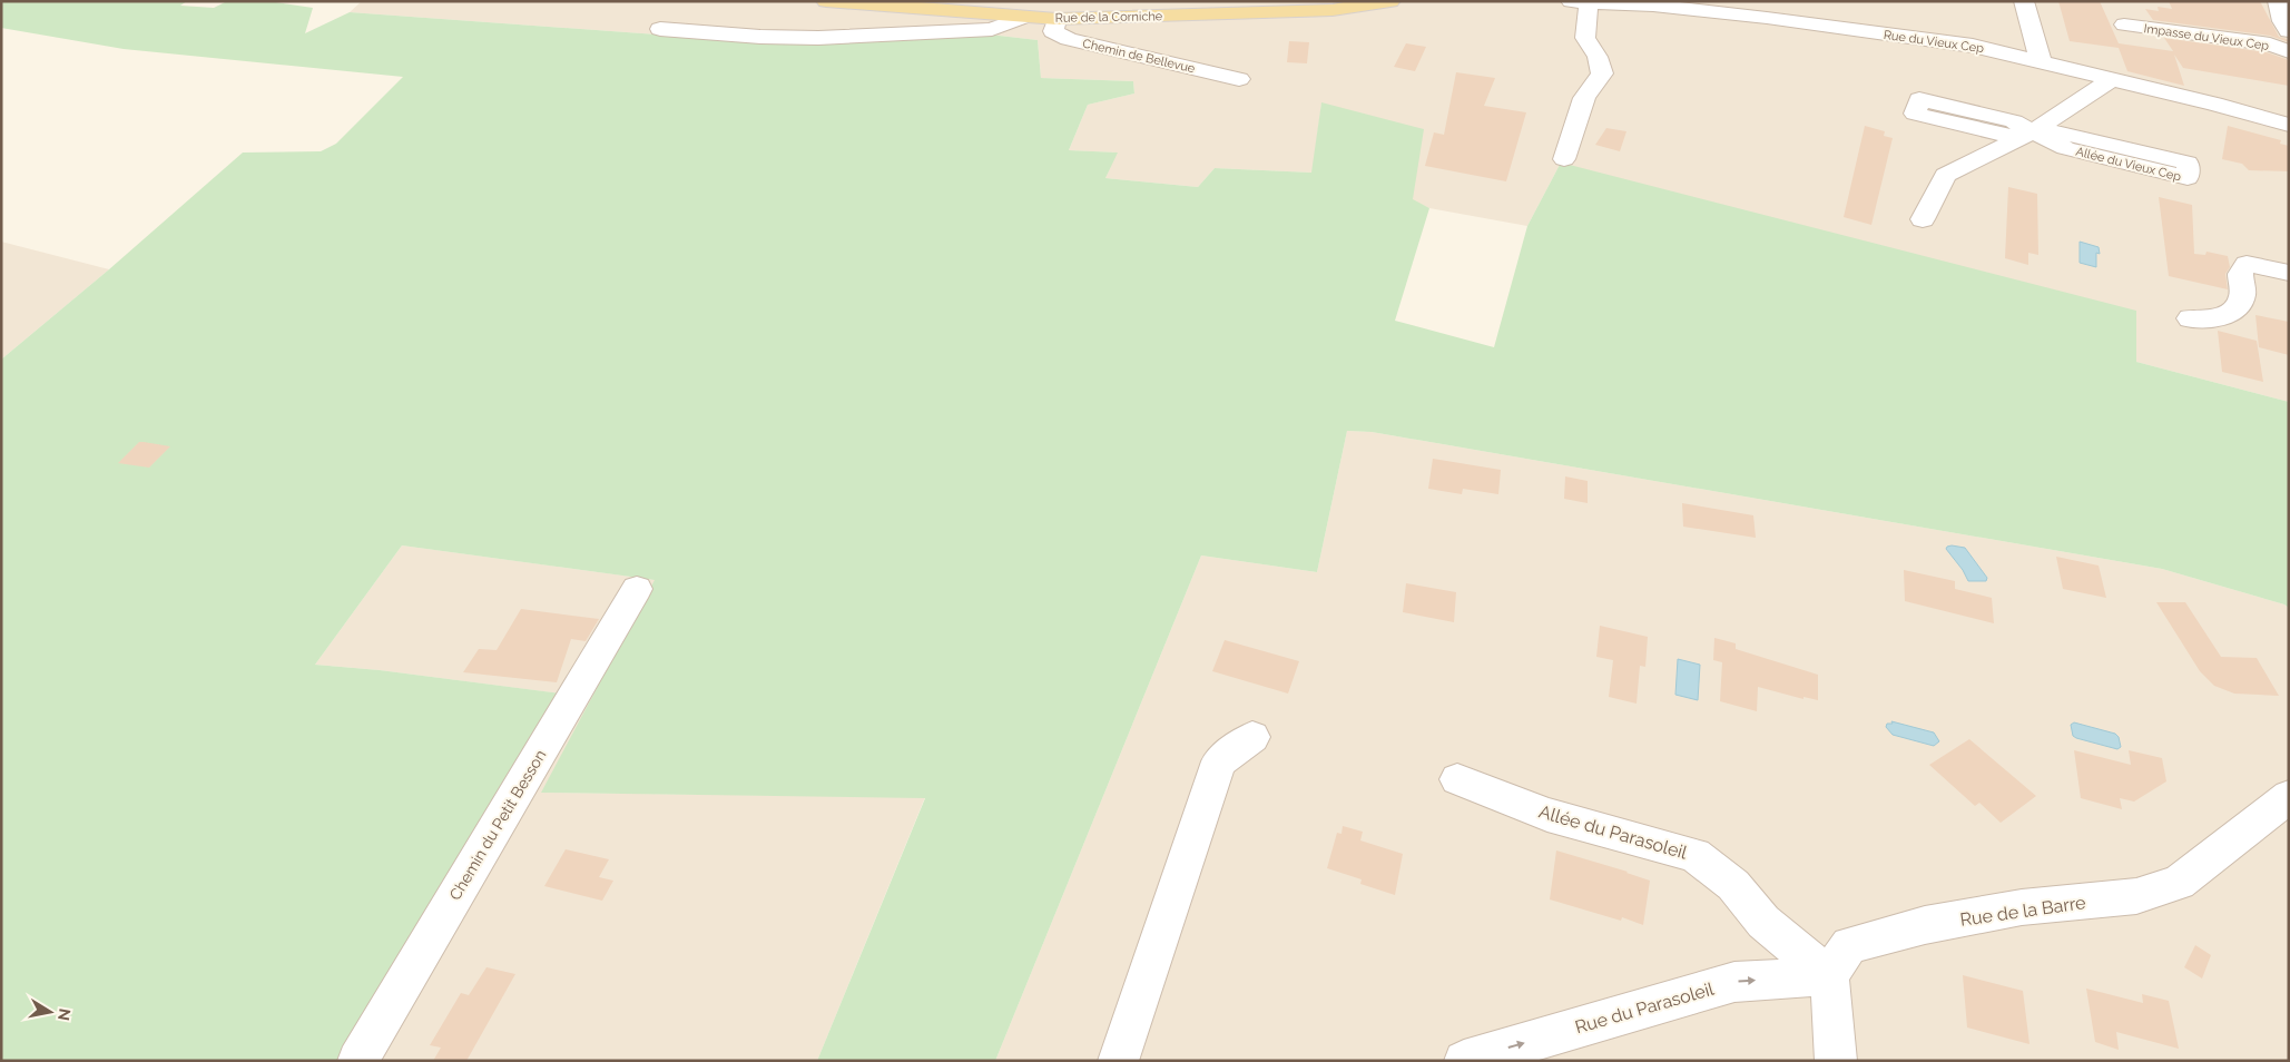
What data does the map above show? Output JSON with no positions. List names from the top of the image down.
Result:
{
  "streets": {
    "main road": ["Rue de la Corniche"],
    "street": [
      "Impasse du Vieux Cep",
      "Rue du Vieux Cep",
      "Chemin de Bellevue",
      "Allée du Vieux Cep",
      "Chemin du Petit Besson",
      "Allée du Parasoleil",
      "Rue de la Barre",
      "Rue du Parasoleil"
    ]
  },
  "crossings": [
    ["Rue de la Corniche", "Chemin de Bellevue"],
    ["Allée du Parasoleil", "Rue de la Barre"],
    ["Allée du Parasoleil", "Rue du Parasoleil"],
    ["Rue de la Barre", "Rue du Parasoleil"]
  ],
  "one_way": ["Rue du Parasoleil"],
  "north": "right"
}
